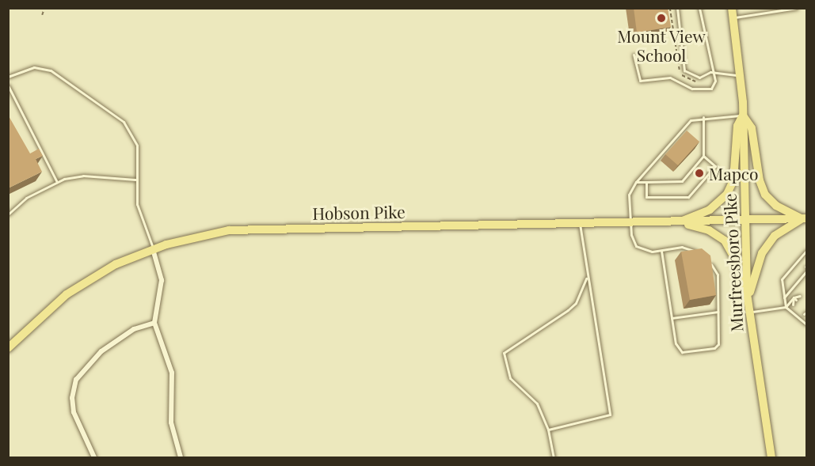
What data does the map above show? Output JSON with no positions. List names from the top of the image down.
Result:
{
  "streets": {
    "main road": ["Hobson Pike", "Murfreesboro Pike"]
  },
  "crossings": [
    ["Hobson Pike", "Murfreesboro Pike"]
  ],
  "places": ["Mount View School", "Mapco"]
}
